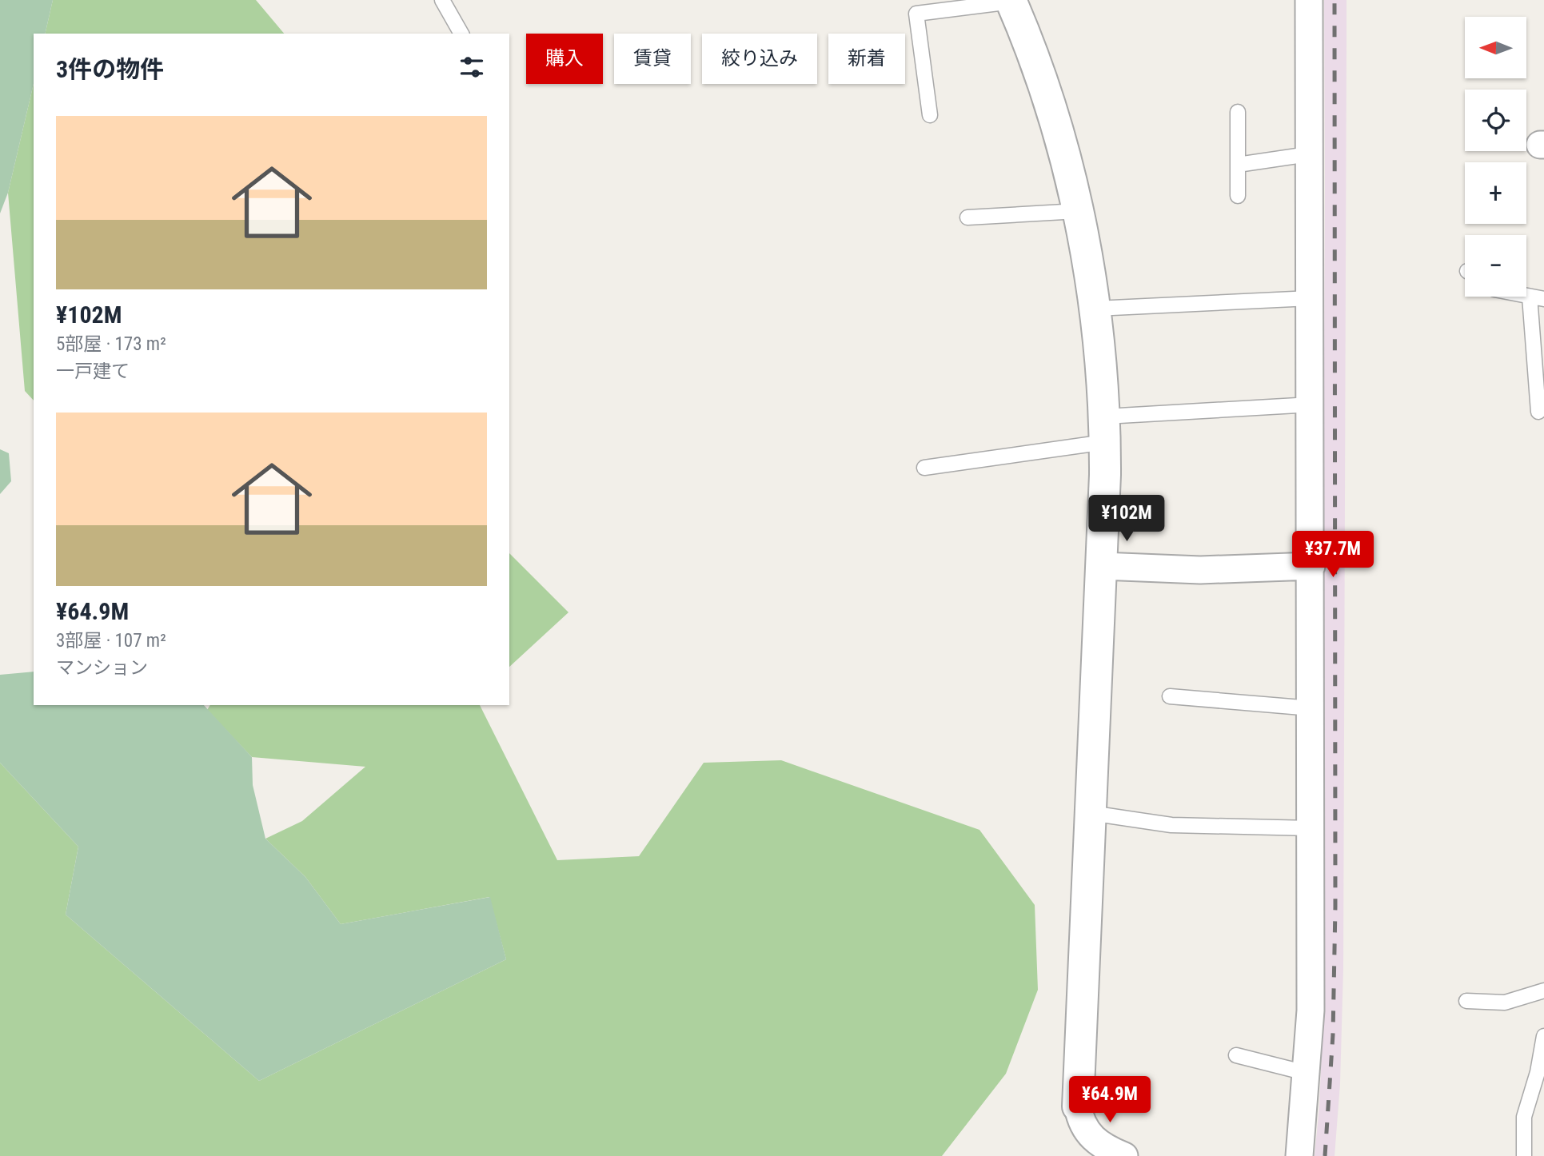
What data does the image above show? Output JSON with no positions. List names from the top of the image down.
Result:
{
  "north": "left",
  "page": {
    "map_buttons": ["+", "−"],
    "chip": [
      "購入",
      "賃貸",
      "絞り込み",
      "新着"
    ],
    "heading": "3件の物件",
    "list": [
      {
        "name": "¥102M",
        "note": "5部屋 · 173 m² · 一戸建て"
      },
      {
        "name": "¥64.9M",
        "note": "3部屋 · 107 m² · マンション"
      }
    ],
    "price": ["¥102M", "¥37.7M", "¥64.9M"]
  }
}
